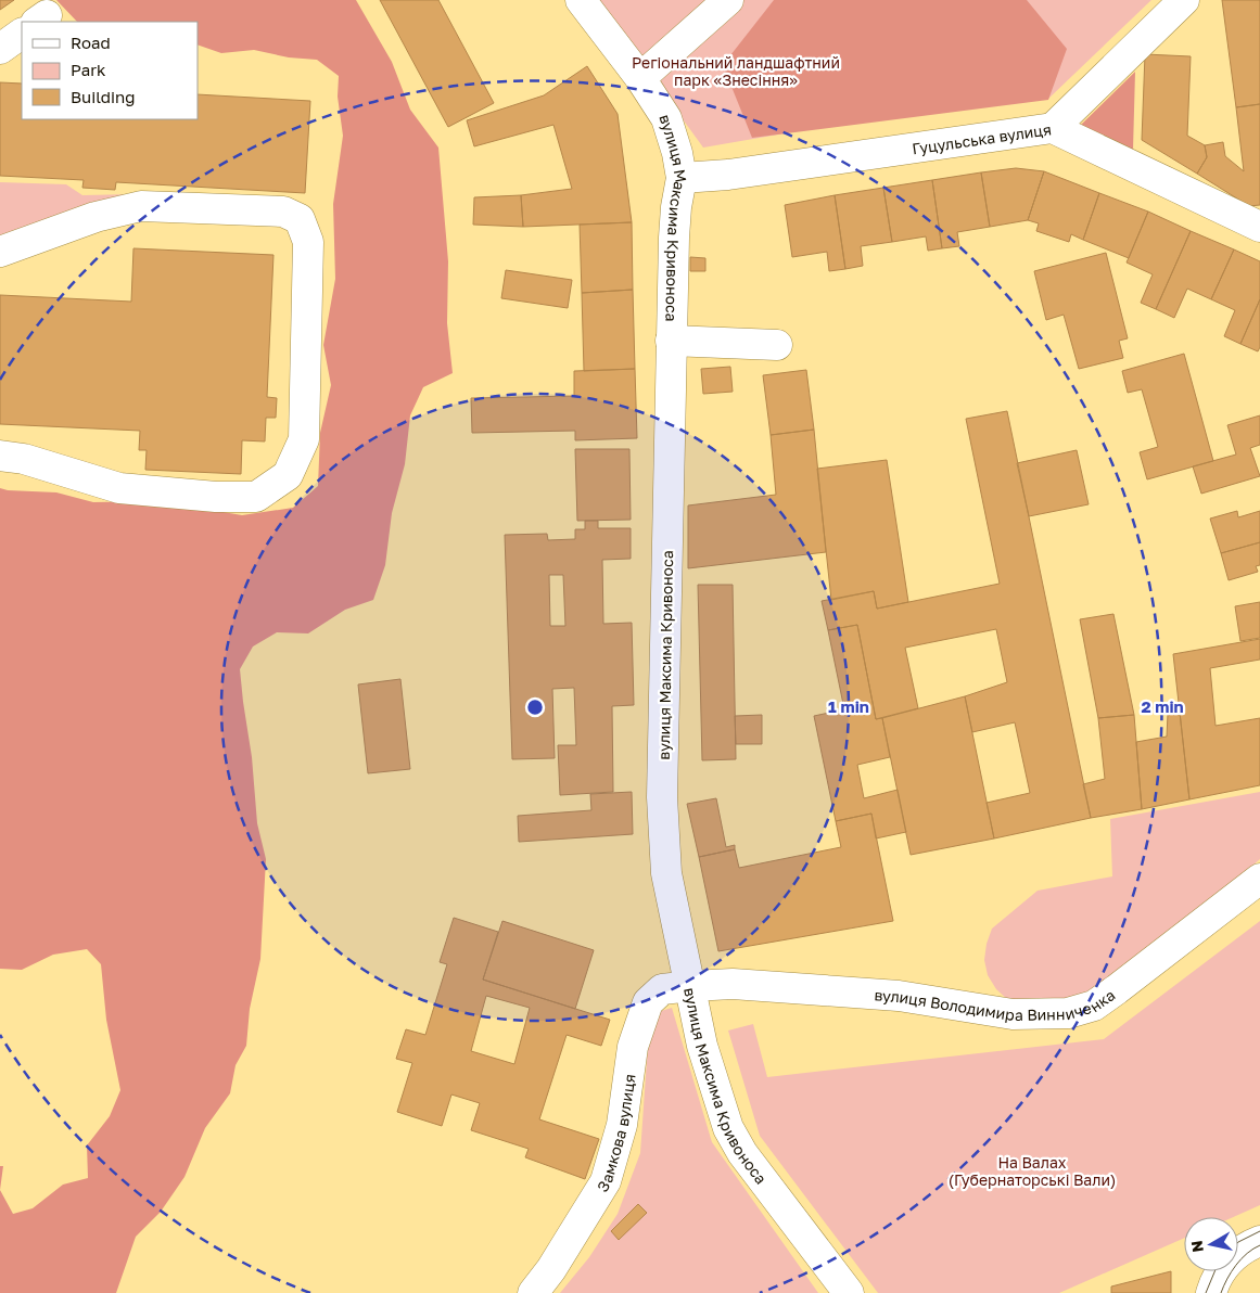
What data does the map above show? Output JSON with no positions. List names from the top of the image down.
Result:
{
  "streets": {
    "main road": [
      "Гуцульська вулиця",
      "вулиця Максима Кривоноса",
      "вулиця Володимира Винниченка",
      "Замкова вулиця"
    ]
  },
  "crossings": [
    ["Гуцульська вулиця", "вулиця Максима Кривоноса"],
    ["вулиця Максима Кривоноса", "вулиця Володимира Винниченка"],
    ["вулиця Максима Кривоноса", "Замкова вулиця"],
    ["вулиця Володимира Винниченка", "Замкова вулиця"]
  ],
  "parks": ["Регіональний ландшафтний парк «Знесіння»", "На Валах (Губернаторські Вали)"],
  "legend": ["Road", "Park", "Building"],
  "north": "left",
  "rings": ["1 min", "2 min"]
}
